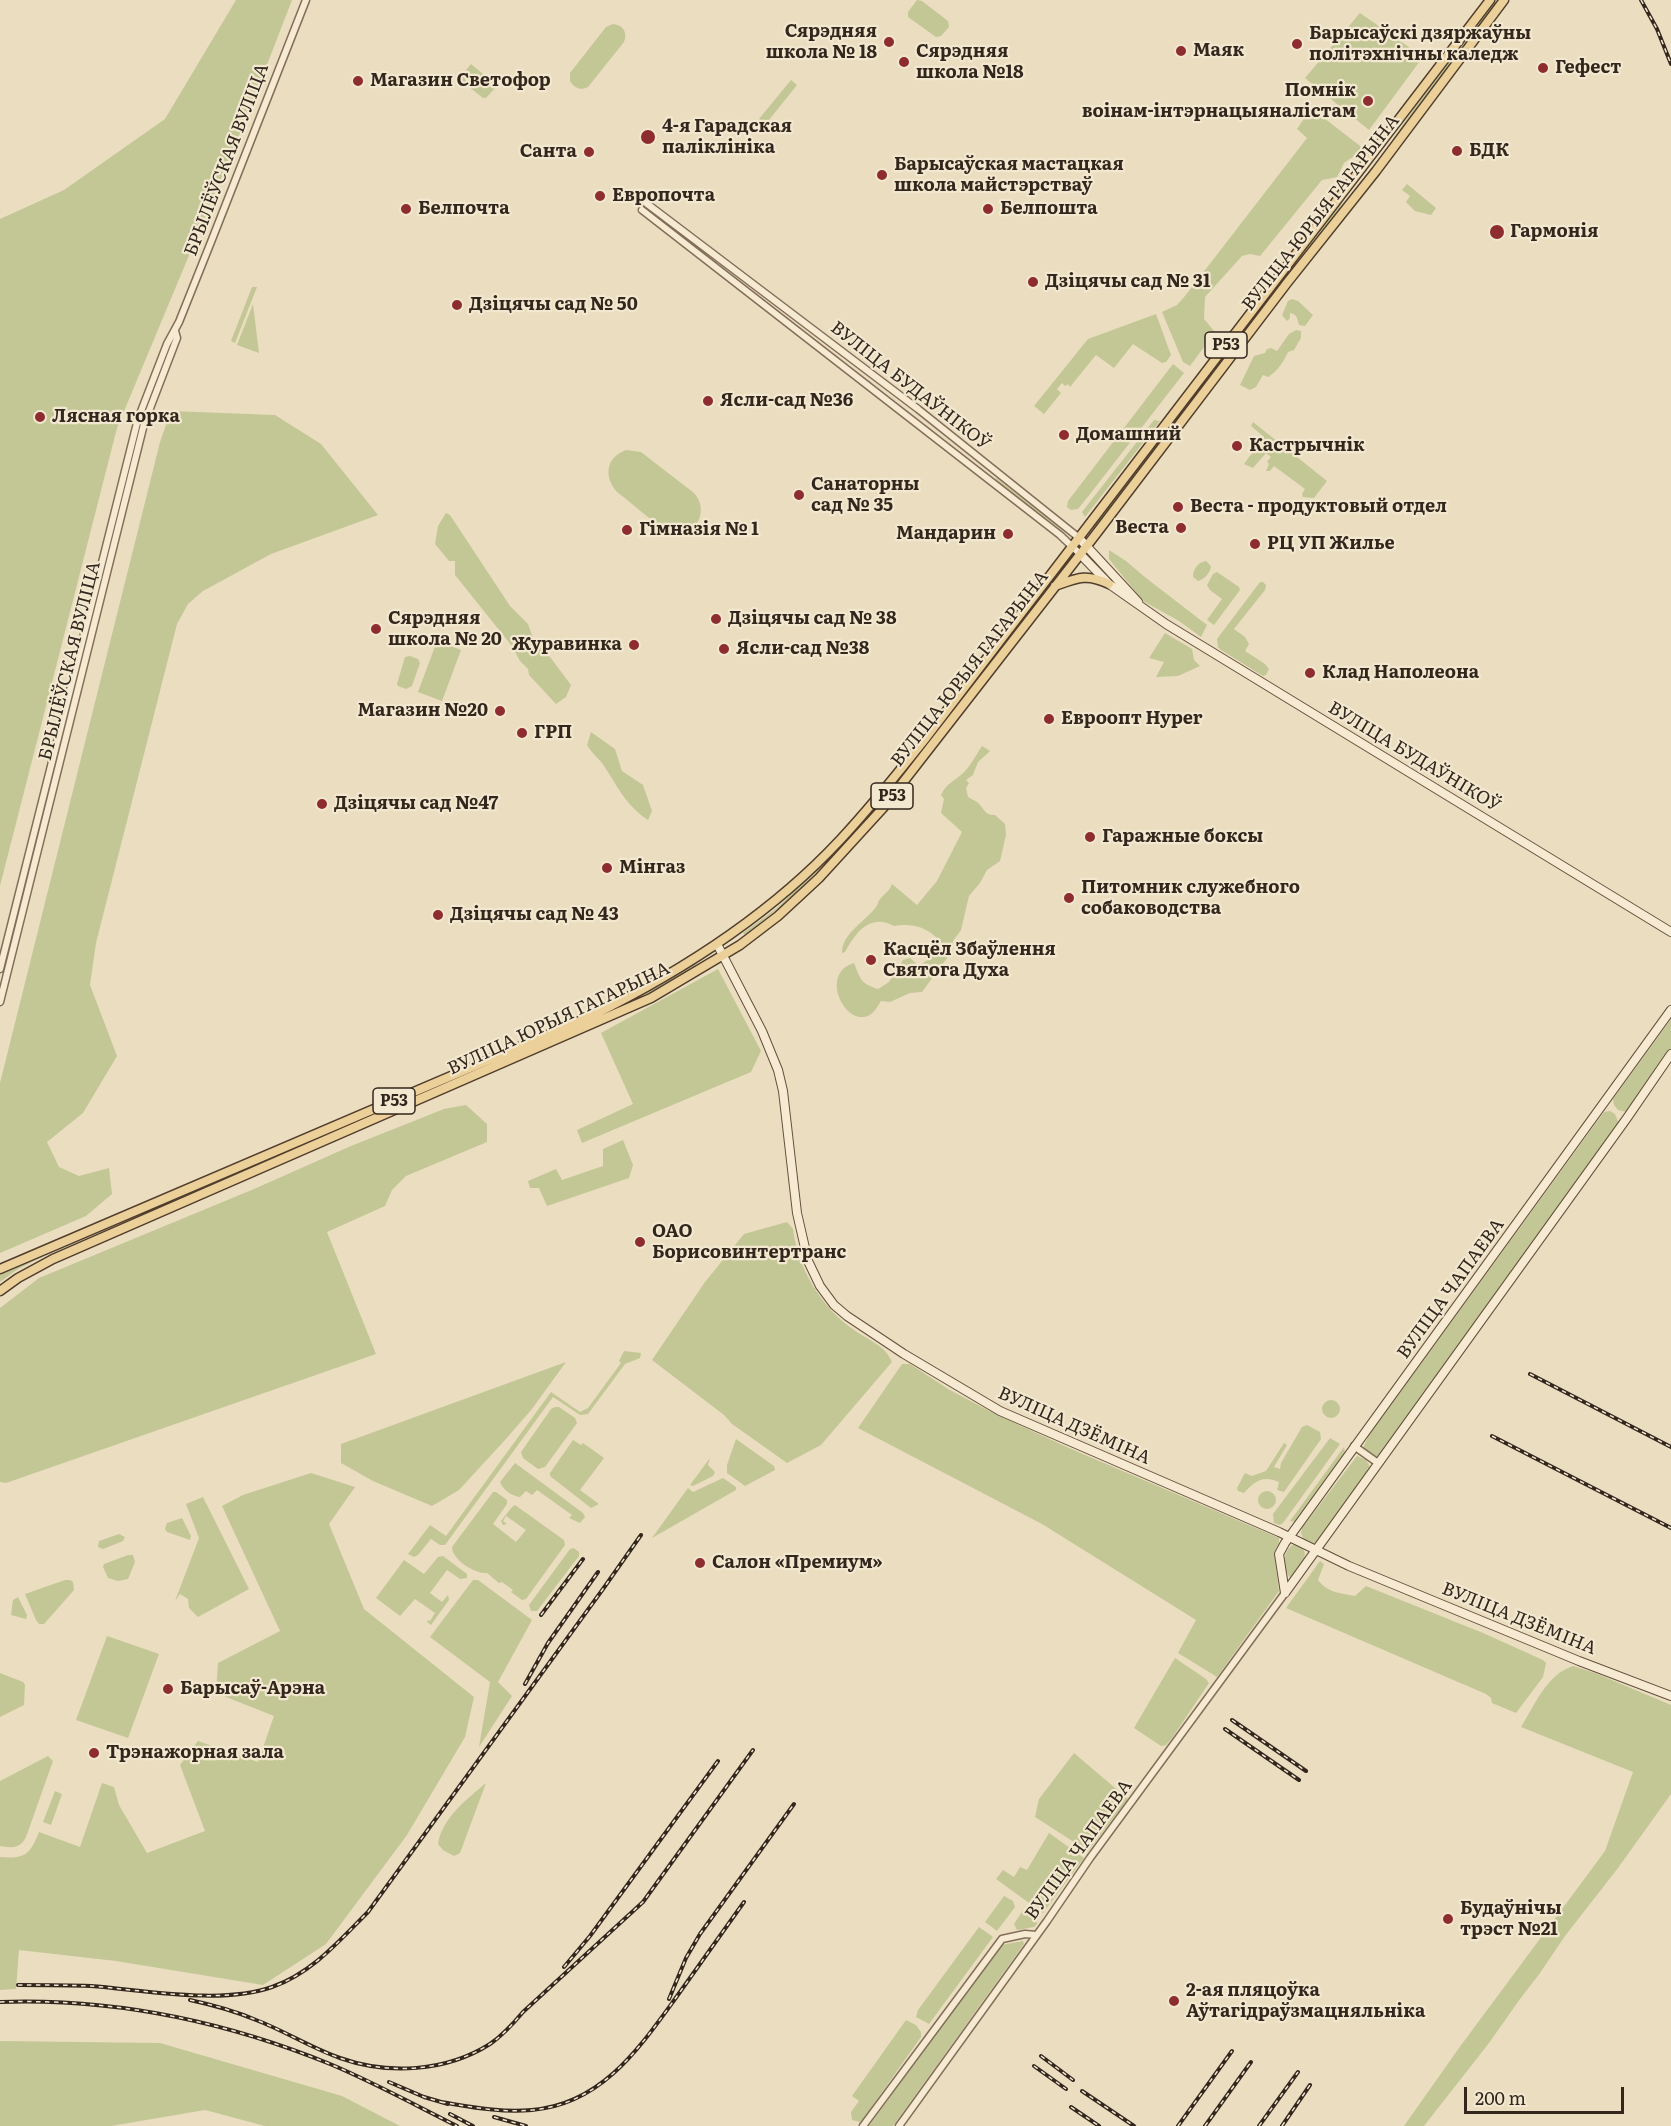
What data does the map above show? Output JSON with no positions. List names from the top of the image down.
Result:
{
  "streets": {
    "main road": [
      "ВУЛІЦА ЮРЫЯ ГАГАРЫНА",
      "Р53",
      "ВУЛІЦА БУДАЎНІКОЎ",
      "ВУЛІЦА ЧАПАЕВА",
      "ВУЛІЦА ДЗЁМІНА"
    ],
    "street": ["БРЫЛЁЎСКАЯ ВУЛІЦА"]
  },
  "crossings": [
    ["ВУЛІЦА ЮРЫЯ ГАГАРЫНА", "ВУЛІЦА БУДАЎНІКОЎ"],
    ["ВУЛІЦА ЮРЫЯ ГАГАРЫНА", "ВУЛІЦА ДЗЁМІНА"],
    ["ВУЛІЦА ЧАПАЕВА", "ВУЛІЦА ДЗЁМІНА"]
  ],
  "places": [
    "Сярэдняя школа № 18",
    "Барысаўскі дзяржаўны політэхнічны каледж",
    "Маяк",
    "Сярэдняя школа №18",
    "Гефест",
    "Магазин Светофор",
    "Помнік воінам-інтэрнацыяналістам",
    "4-я Гарадская паліклініка",
    "БДК",
    "Санта",
    "Барысаўская мастацкая школа майстэрстваў",
    "Европочта",
    "Белпочта",
    "Белпошта",
    "Гармонія",
    "Дзіцячы сад № 31",
    "Дзіцячы сад № 50",
    "Ясли-сад №36",
    "Лясная горка",
    "Домашний",
    "Кастрычнік",
    "Санаторны сад № 35",
    "Веста - продуктовый отдел",
    "Веста",
    "Гімназія № 1",
    "Мандарин",
    "РЦ УП Жилье",
    "Дзіцячы сад № 38",
    "Сярэдняя школа № 20",
    "Журавинка",
    "Ясли-сад №38",
    "Клад Наполеона",
    "Магазин №20",
    "Евроопт Hyper",
    "ГРП",
    "Дзіцячы сад №47",
    "Гаражные боксы",
    "Мінгаз",
    "Питомник служебного собаководства",
    "Дзіцячы сад № 43",
    "Касцёл Збаўлення Святога Духа",
    "ОАО Борисовинтертранс",
    "Салон «Премиум»",
    "Барысаў-Арэна",
    "Трэнажорная зала",
    "Будаўнічы трэст №21",
    "2-ая пляцоўка Аўтагідраўзмацняльніка"
  ],
  "scale_bar": "200 m"
}
